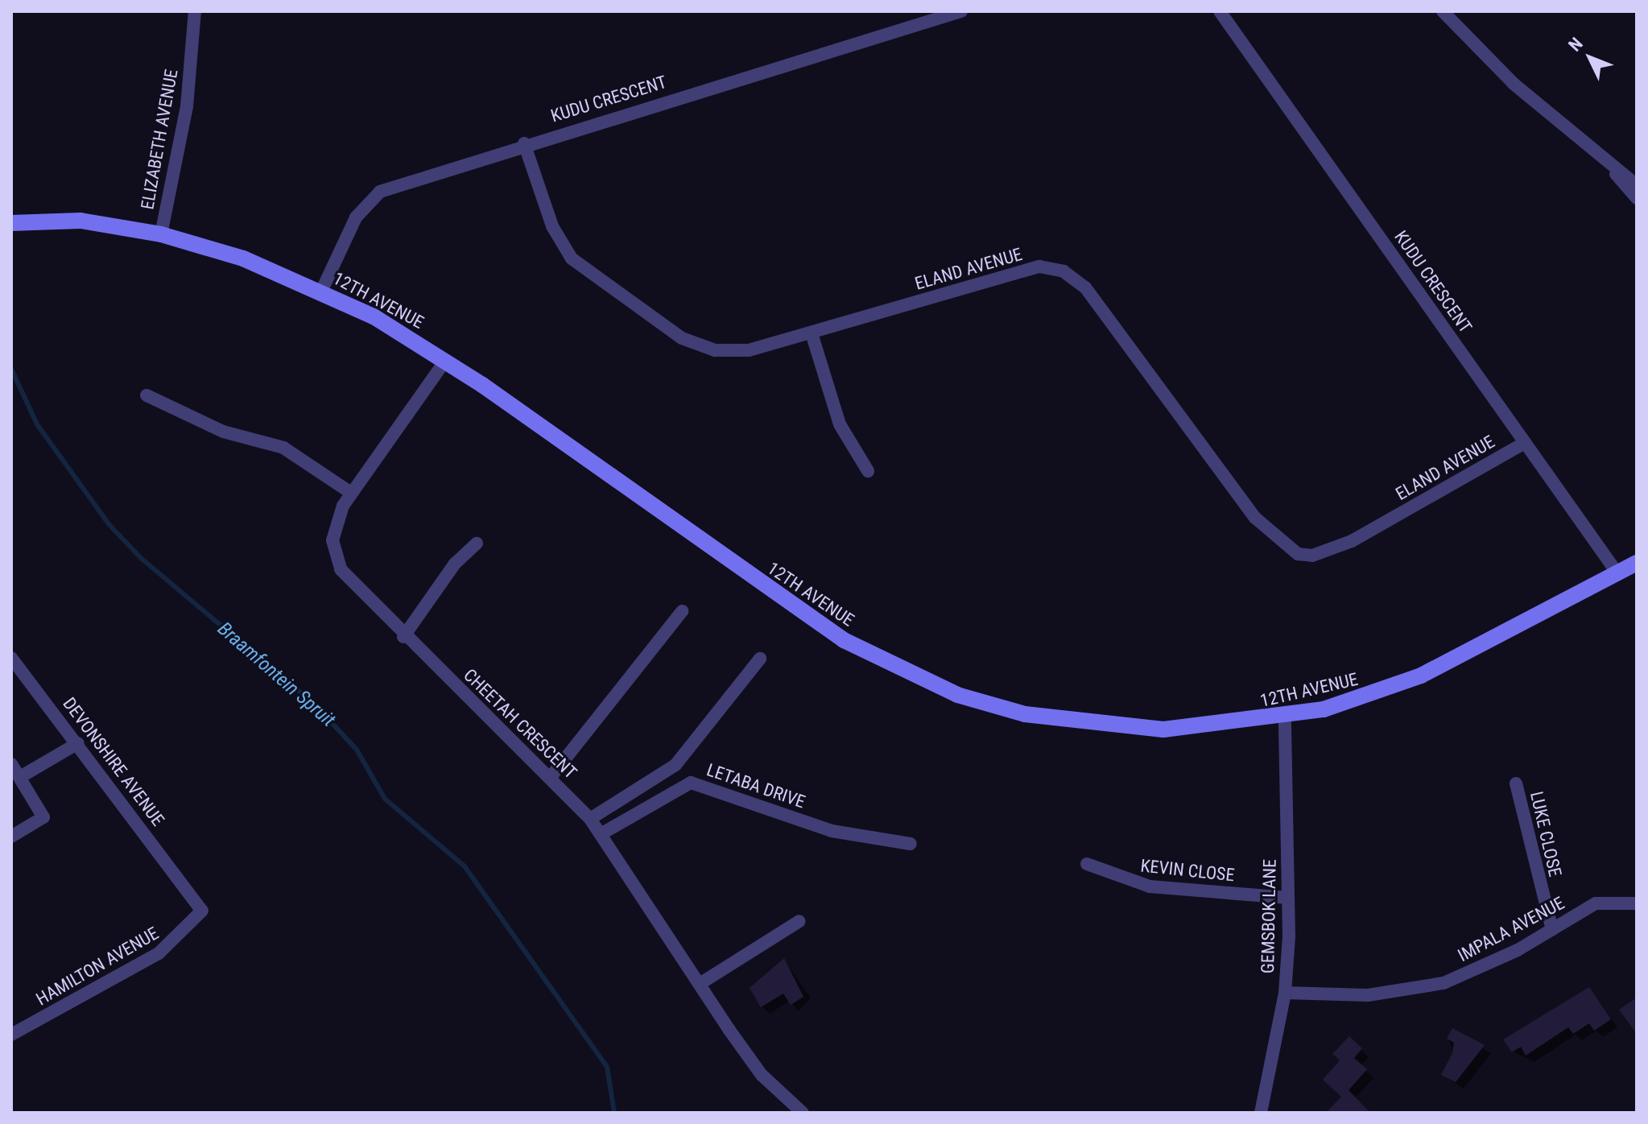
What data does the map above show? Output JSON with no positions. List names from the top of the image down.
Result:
{
  "streets": {
    "street": [
      "KUDU CRESCENT",
      "ELIZABETH AVENUE",
      "ELAND AVENUE",
      "12TH AVENUE",
      "CHEETAH CRESCENT",
      "DEVONSHIRE AVENUE",
      "LETABA DRIVE",
      "LUKE CLOSE",
      "KEVIN CLOSE",
      "GEMSBOK LANE",
      "IMPALA AVENUE",
      "HAMILTON AVENUE"
    ]
  },
  "crossings": [
    ["KUDU CRESCENT", "ELAND AVENUE"],
    ["KUDU CRESCENT", "12TH AVENUE"],
    ["ELIZABETH AVENUE", "12TH AVENUE"],
    ["12TH AVENUE", "CHEETAH CRESCENT"],
    ["12TH AVENUE", "GEMSBOK LANE"],
    ["CHEETAH CRESCENT", "LETABA DRIVE"],
    ["DEVONSHIRE AVENUE", "HAMILTON AVENUE"],
    ["LUKE CLOSE", "IMPALA AVENUE"],
    ["KEVIN CLOSE", "GEMSBOK LANE"],
    ["GEMSBOK LANE", "IMPALA AVENUE"]
  ],
  "water": ["Braamfontein Spruit"],
  "north": "top left"
}
